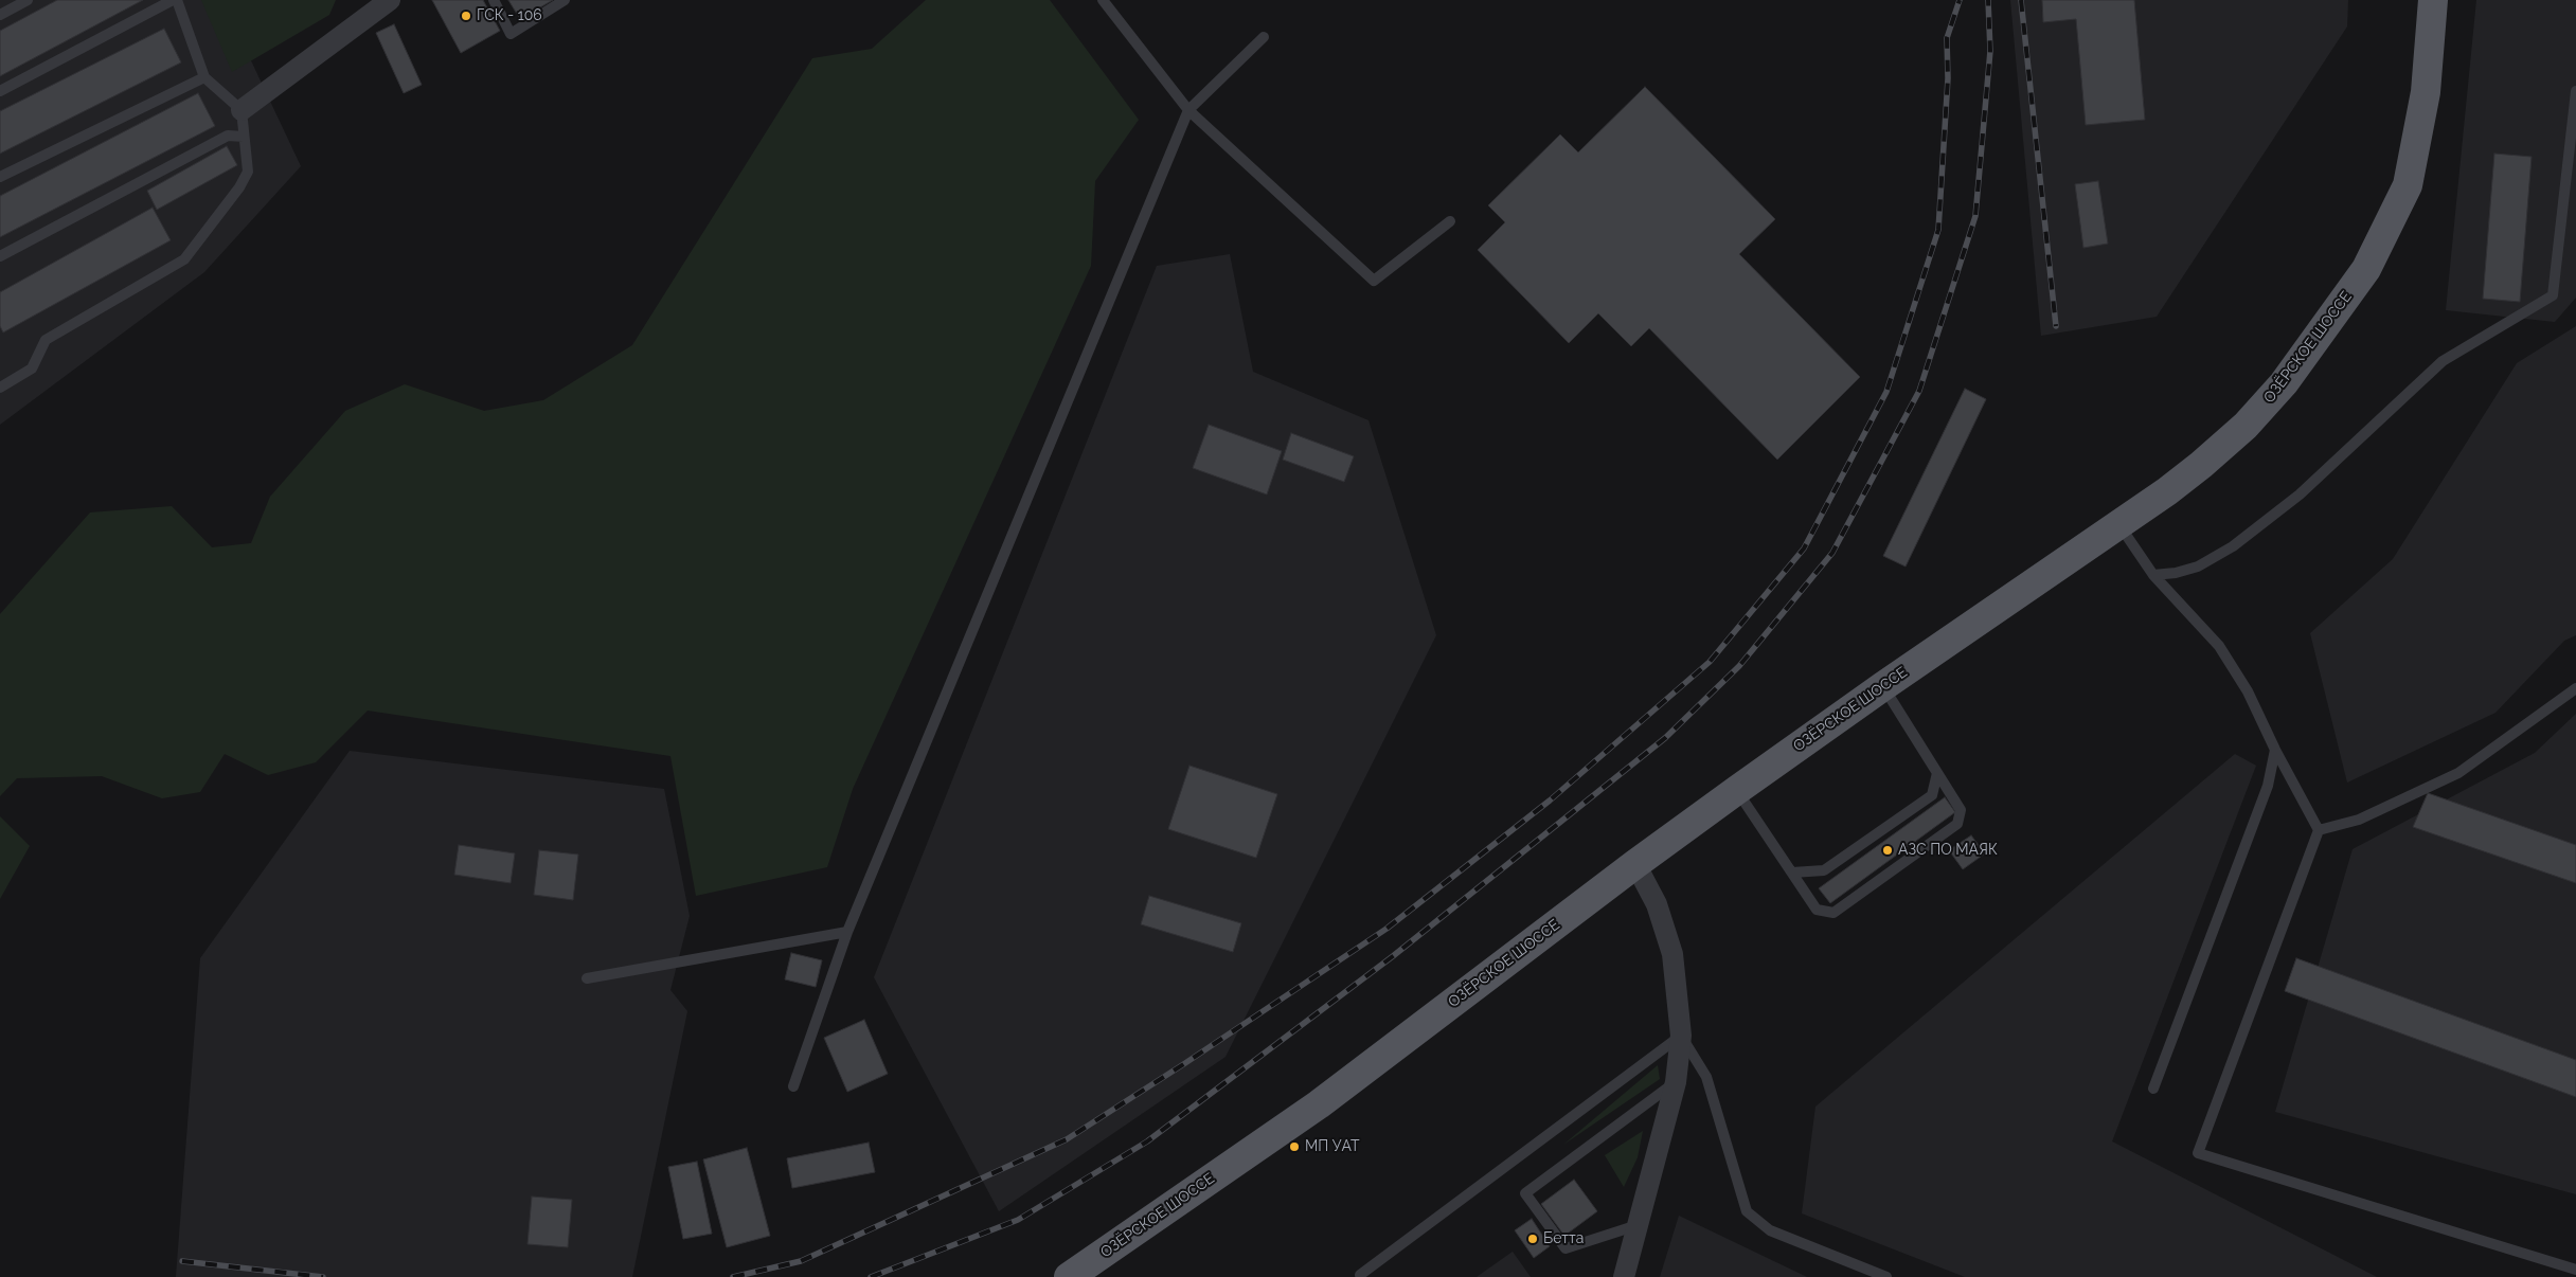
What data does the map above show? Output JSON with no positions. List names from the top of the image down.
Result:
{
  "streets": {
    "main road": ["ОЗЁРСКОЕ ШОССЕ"]
  },
  "places": [
    "ГСК - 106",
    "АЗС ПО МАЯК",
    "МП УАТ",
    "Бетта"
  ]
}
